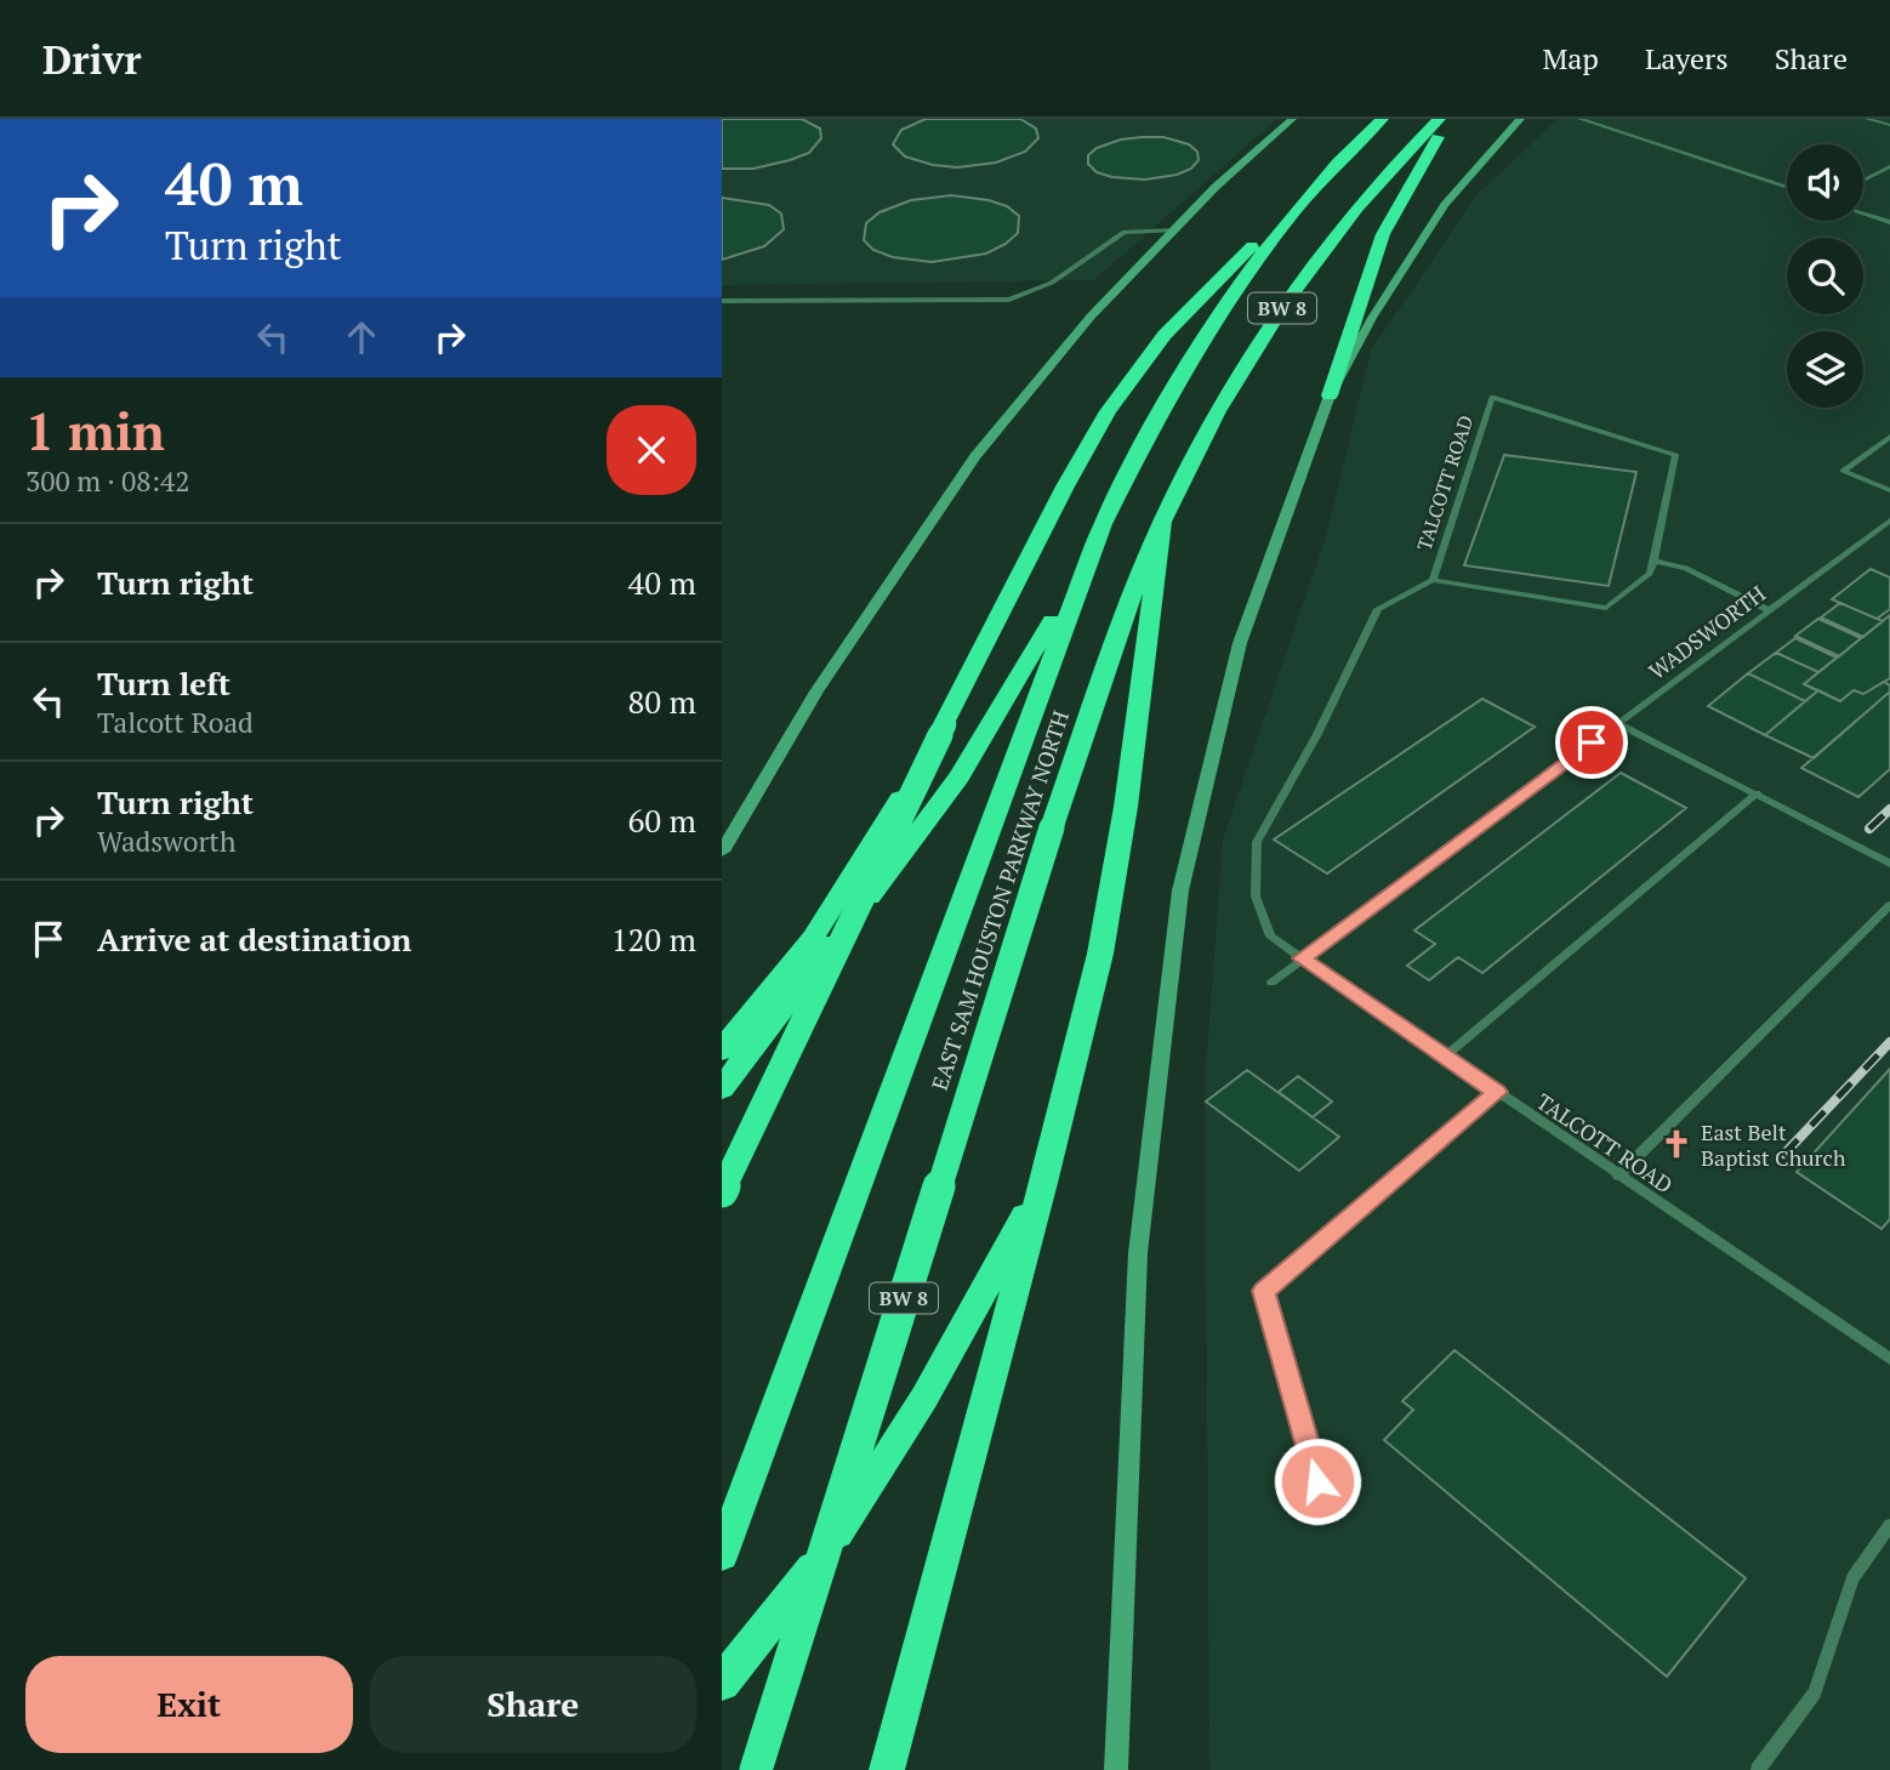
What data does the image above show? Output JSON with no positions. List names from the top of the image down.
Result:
{
  "streets": {
    "highway": ["BW 8", "EAST SAM HOUSTON PARKWAY NORTH"],
    "lane": ["TALCOTT ROAD", "WADSWORTH"]
  },
  "crossings": [
    ["TALCOTT ROAD", "WADSWORTH"]
  ],
  "places": {
    "church": ["East Belt Baptist Church"]
  },
  "page": {
    "header": "Drivr",
    "nav": ["Map", "Layers", "Share"],
    "turn": ["40 m", "Turn right"],
    "heading": ["1 min", "300 m · 08:42"],
    "list": [
      {
        "name": "Turn right",
        "value": "40 m"
      },
      {
        "name": "Turn left",
        "note": "Talcott Road",
        "value": "80 m"
      },
      {
        "name": "Turn right",
        "note": "Wadsworth",
        "value": "60 m"
      },
      {
        "name": "Arrive at destination",
        "value": "120 m"
      }
    ],
    "buttons": ["Exit", "Share"]
  }
}
